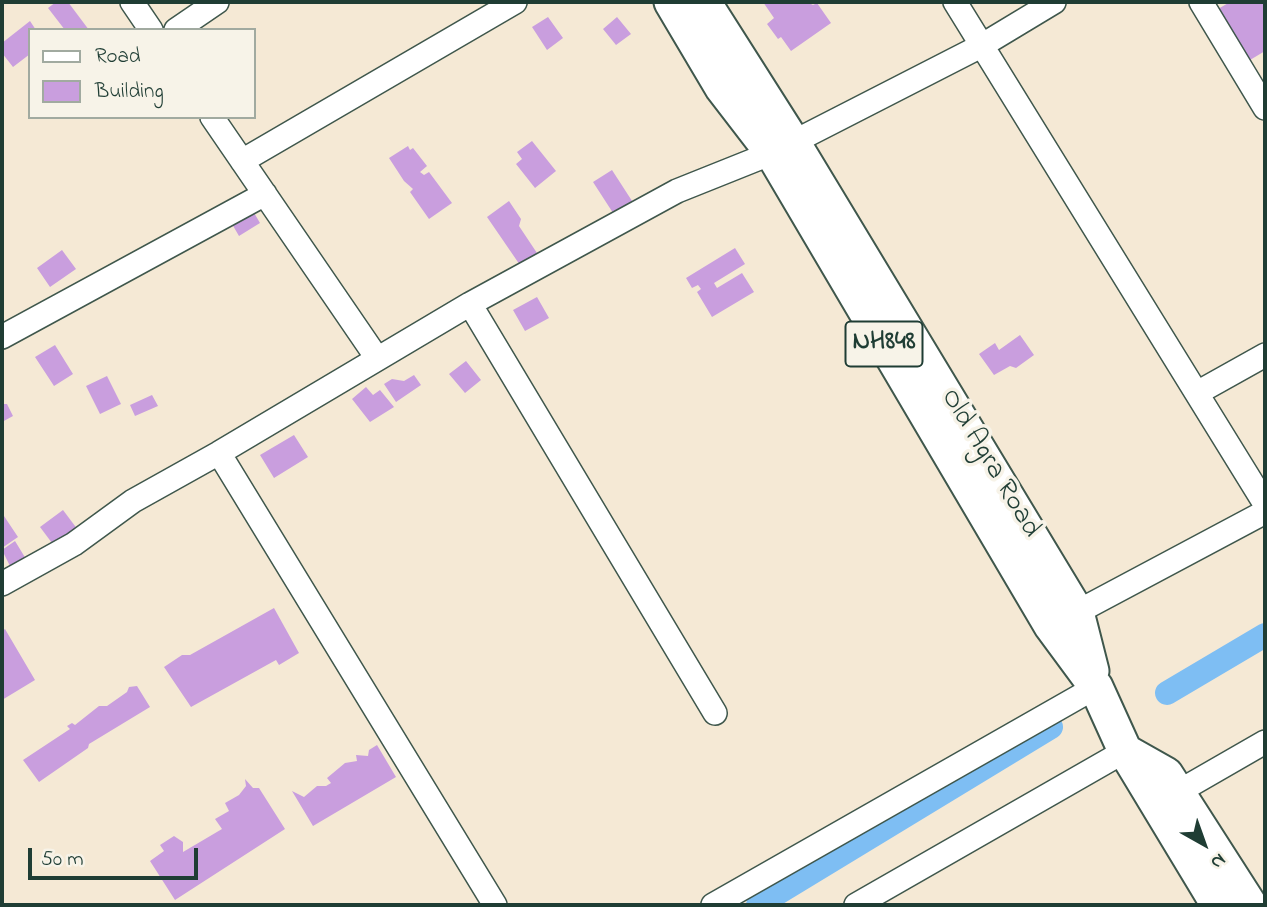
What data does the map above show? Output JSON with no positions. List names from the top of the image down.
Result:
{
  "streets": {
    "highway": ["NH848"]
  },
  "legend": ["Road", "Building"],
  "scale_bar": "50 m",
  "north": "bottom right"
}
